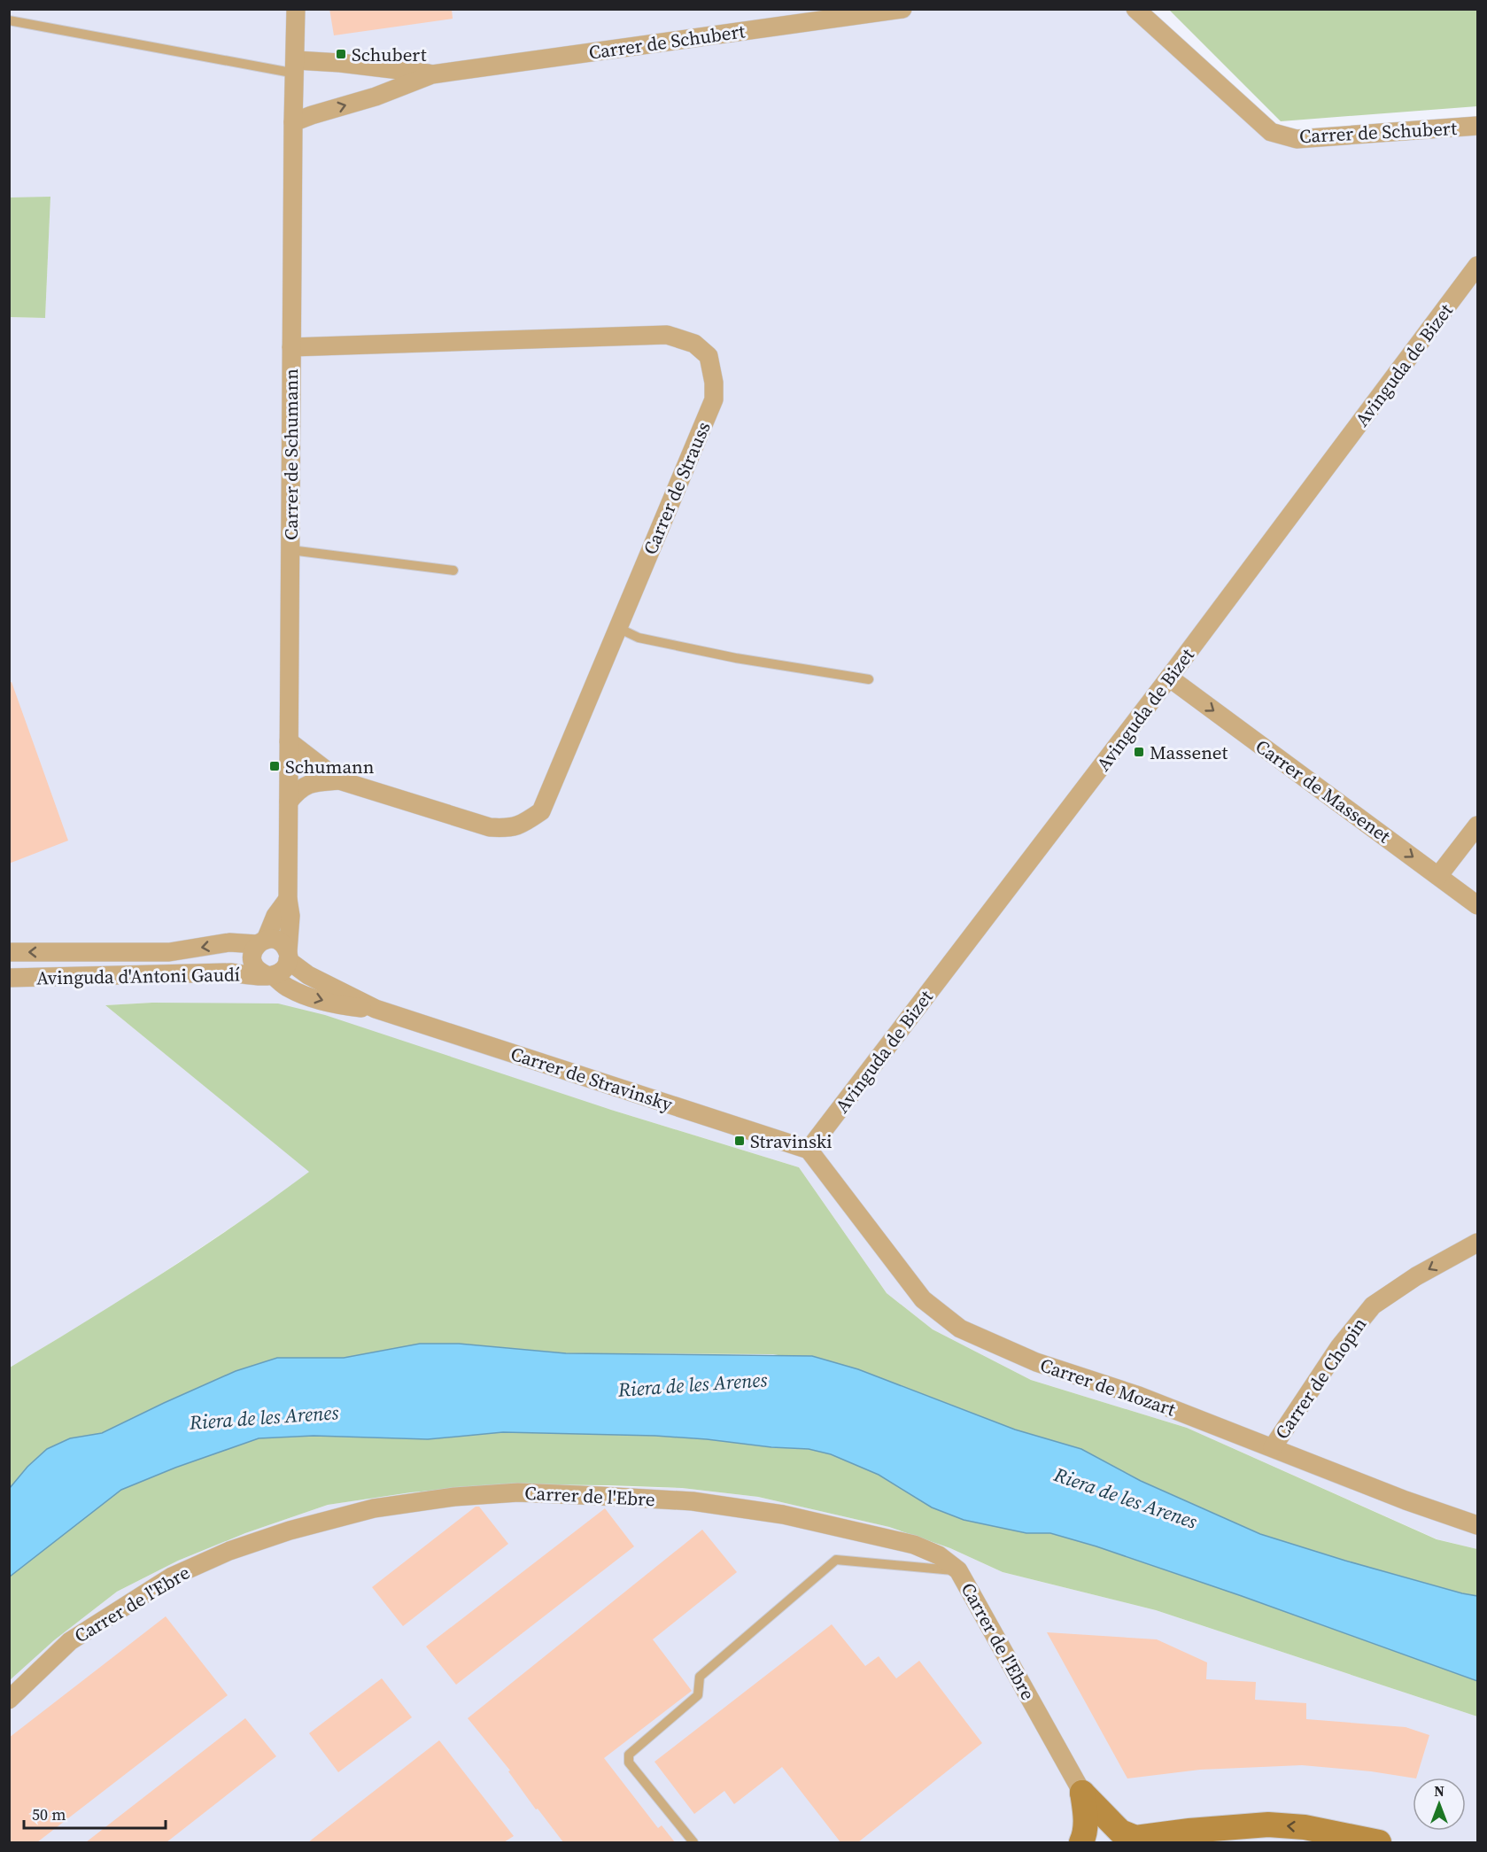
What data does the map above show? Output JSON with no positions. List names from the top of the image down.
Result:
{
  "streets": {
    "street": [
      "Carrer de Schubert",
      "Avinguda de Bizet",
      "Carrer de Schumann",
      "Carrer de Strauss",
      "Carrer de Massenet",
      "Avinguda d'Antoni Gaudí",
      "Carrer de Stravinsky",
      "Carrer de Chopin",
      "Carrer de Mozart",
      "Carrer de l'Ebre"
    ]
  },
  "crossings": [
    ["Carrer de Schubert", "Carrer de Schumann"],
    ["Avinguda de Bizet", "Carrer de Massenet"],
    ["Avinguda de Bizet", "Carrer de Stravinsky"],
    ["Avinguda de Bizet", "Carrer de Mozart"],
    ["Carrer de Schumann", "Carrer de Strauss"],
    ["Carrer de Schumann", "Avinguda d'Antoni Gaudí"],
    ["Carrer de Schumann", "Carrer de Stravinsky"],
    ["Avinguda d'Antoni Gaudí", "Carrer de Stravinsky"],
    ["Carrer de Stravinsky", "Carrer de Mozart"],
    ["Carrer de Chopin", "Carrer de Mozart"]
  ],
  "one_way": ["Carrer de Massenet", "Carrer de Chopin"],
  "water": ["Riera de les Arenes"],
  "places": {
    "transit": [
      "Schubert",
      "Massenet",
      "Schumann",
      "Stravinski"
    ]
  },
  "scale_bar": "50 m",
  "north": "top"
}
